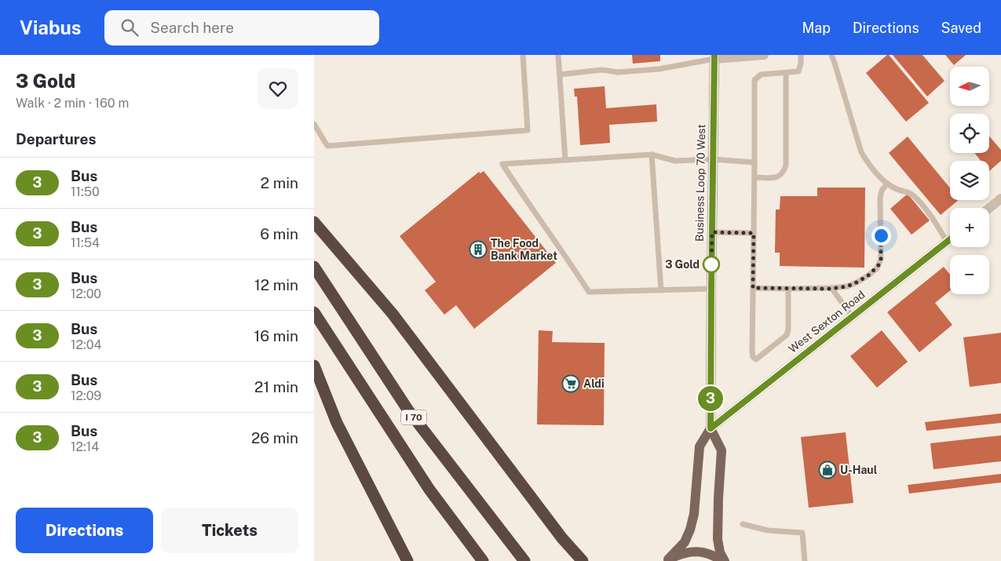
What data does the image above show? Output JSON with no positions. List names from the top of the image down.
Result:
{
  "streets": {
    "highway": ["I 70"],
    "main road": ["Business Loop 70 West"],
    "street": ["West Sexton Road"]
  },
  "crossings": [
    ["Business Loop 70 West", "West Sexton Road"]
  ],
  "places": {
    "building": ["The Food Bank Market"],
    "other": ["3 Gold"],
    "supermarket": ["Aldi"],
    "shop": ["U-Haul"]
  },
  "lines": ["bus line 3"],
  "north": "left",
  "page": {
    "header": "Viabus",
    "search": "Search here",
    "nav": ["Map", "Directions", "Saved"],
    "heading": [
      ["3 Gold", "Walk · 2 min · 160 m"],
      "Departures"
    ],
    "on_map": "3",
    "map_buttons": ["+", "−"],
    "list": [
      {
        "mark": "3",
        "name": "Bus",
        "note": "11:50",
        "value": "2 min"
      },
      {
        "mark": "3",
        "name": "Bus",
        "note": "11:54",
        "value": "6 min"
      },
      {
        "mark": "3",
        "name": "Bus",
        "note": "12:00",
        "value": "12 min"
      },
      {
        "mark": "3",
        "name": "Bus",
        "note": "12:04",
        "value": "16 min"
      },
      {
        "mark": "3",
        "name": "Bus",
        "note": "12:09",
        "value": "21 min"
      },
      {
        "mark": "3",
        "name": "Bus",
        "note": "12:14",
        "value": "26 min"
      }
    ],
    "buttons": ["Directions", "Tickets"]
  }
}
